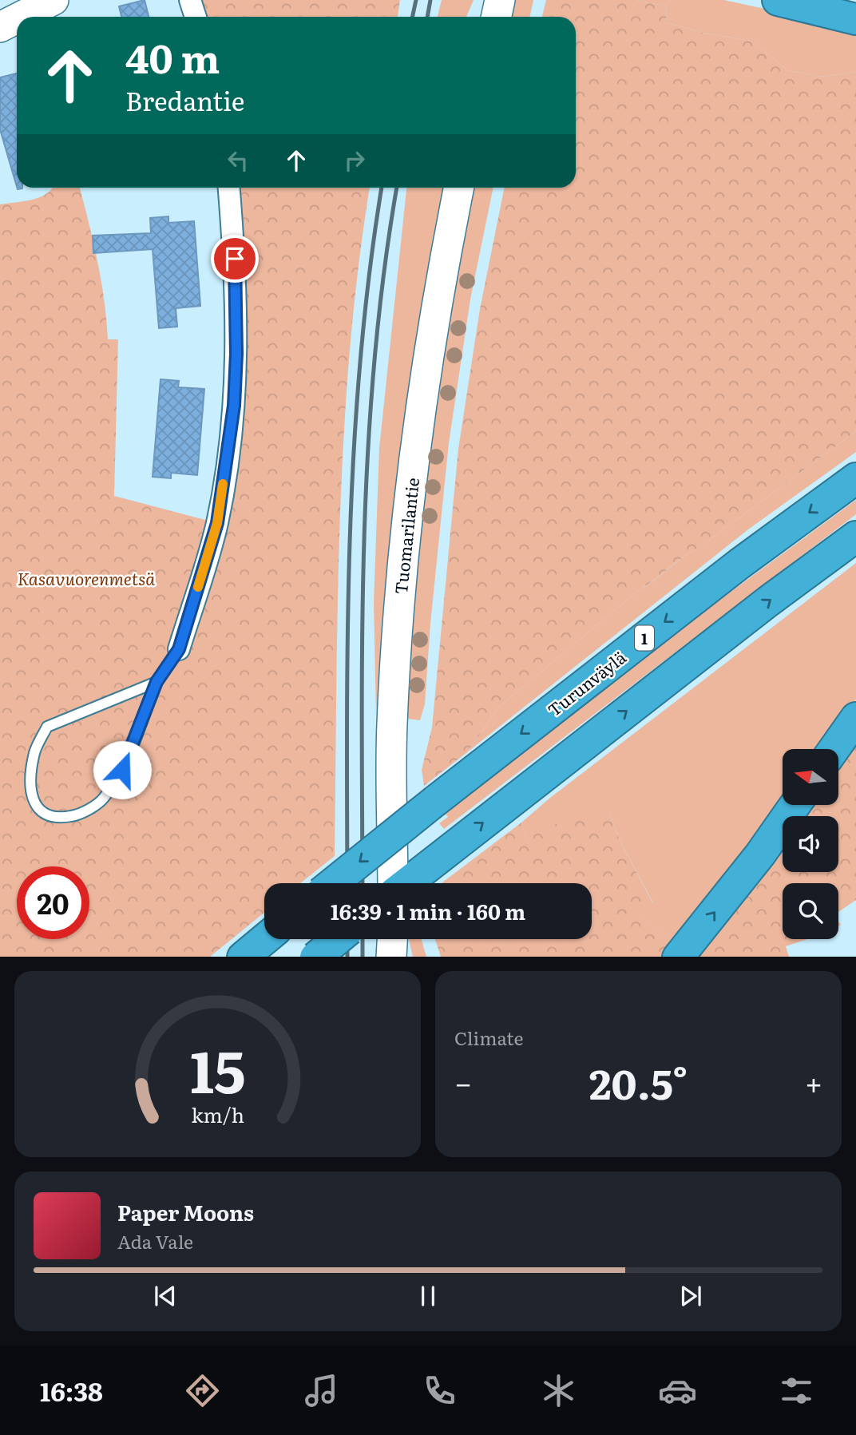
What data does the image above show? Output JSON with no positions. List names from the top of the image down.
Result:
{
  "streets": {
    "highway": ["1", "Turunväylä"],
    "main road": ["Tuomarilantie"]
  },
  "parks": ["Kasavuorenmetsä"],
  "north": "left",
  "page": {
    "turn": ["40 m", "Bredantie"],
    "limit": "20",
    "trip": "16:39 · 1 min · 160 m",
    "tile": "Climate",
    "heat": ["−", "20.5°", "+"],
    "song": ["Paper Moons", "Ada Vale"],
    "tabs": "16:38",
    "gauge": ["15", "km/h"]
  }
}
